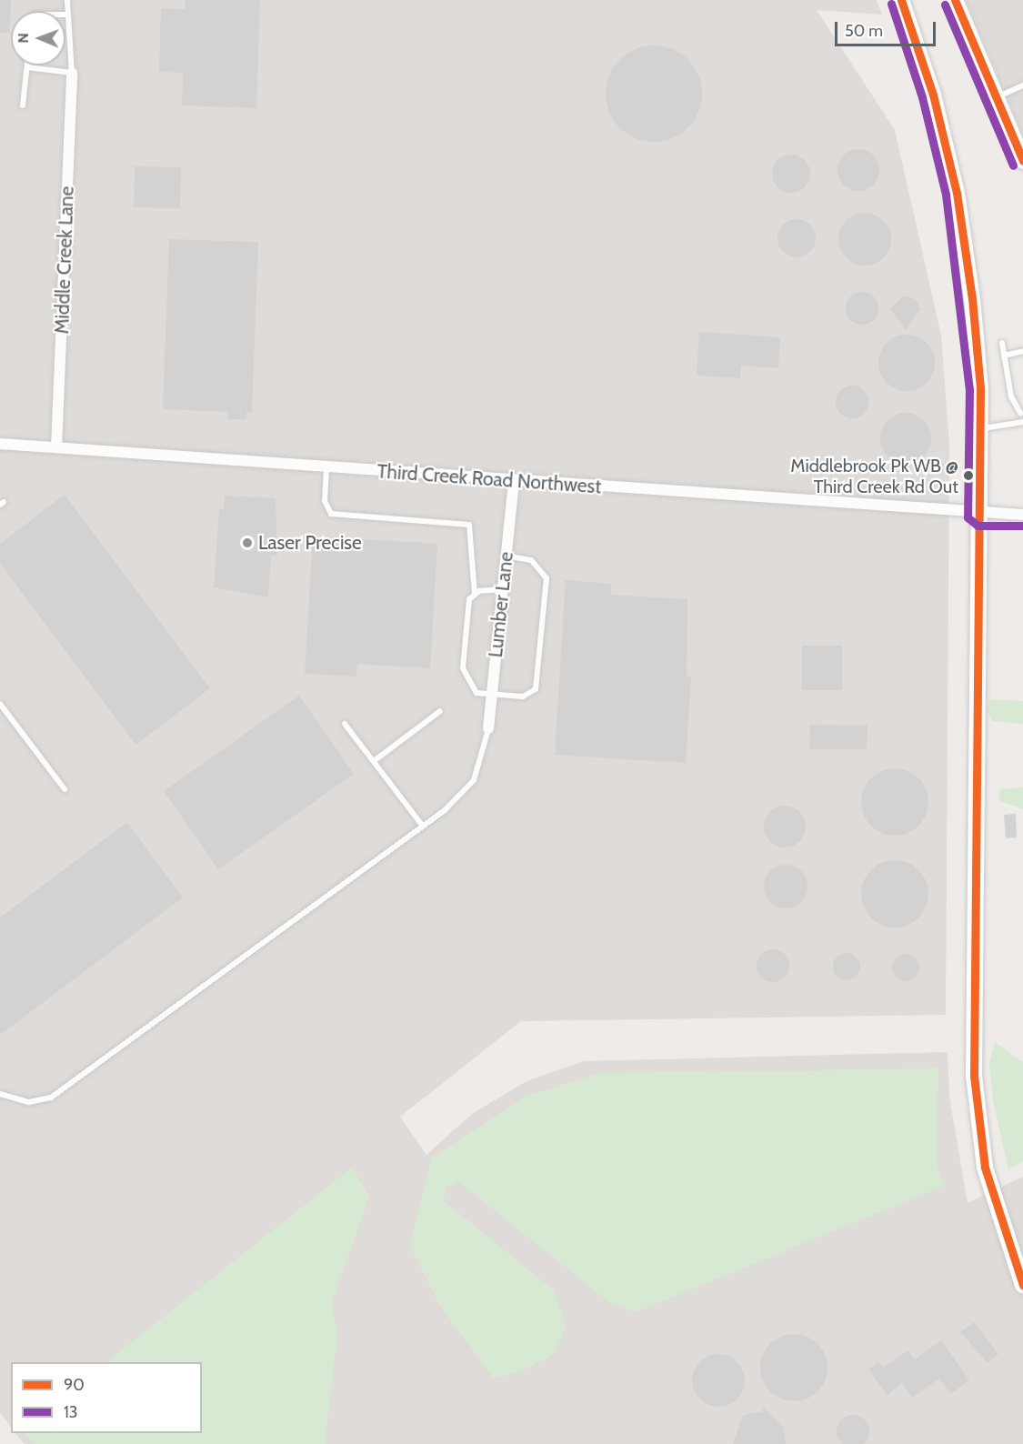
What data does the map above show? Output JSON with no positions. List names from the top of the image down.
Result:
{
  "streets": {
    "street": ["Middle Creek Lane", "Third Creek Road Northwest", "Lumber Lane"]
  },
  "crossings": [
    ["Middle Creek Lane", "Third Creek Road Northwest"],
    ["Third Creek Road Northwest", "Lumber Lane"]
  ],
  "places": ["Middlebrook Pk WB @ Third Creek Rd Out", "Laser Precise"],
  "lines": ["transit line 90", "transit line 13"],
  "legend": ["90", "13"],
  "scale_bar": "50 m",
  "north": "left"
}
